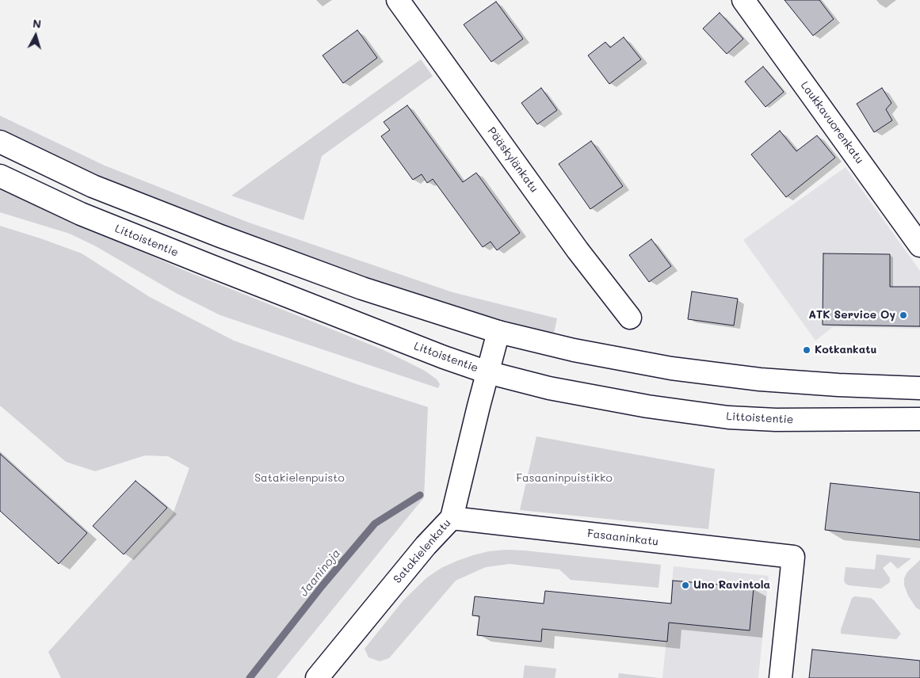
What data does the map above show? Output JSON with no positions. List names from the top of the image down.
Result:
{
  "streets": {
    "main road": [
      "Laukkavuorenkatu",
      "Pääskylänkatu",
      "Littoistentie",
      "Fasaaninkatu",
      "Satakielenkatu"
    ]
  },
  "crossings": [
    ["Littoistentie", "Satakielenkatu"],
    ["Fasaaninkatu", "Satakielenkatu"]
  ],
  "water": ["Jaaninoja"],
  "parks": ["Satakielenpuisto", "Fasaaninpuistikko"],
  "places": ["ATK Service Oy", "Kotkankatu", "Uno Ravintola"],
  "north": "top"
}
